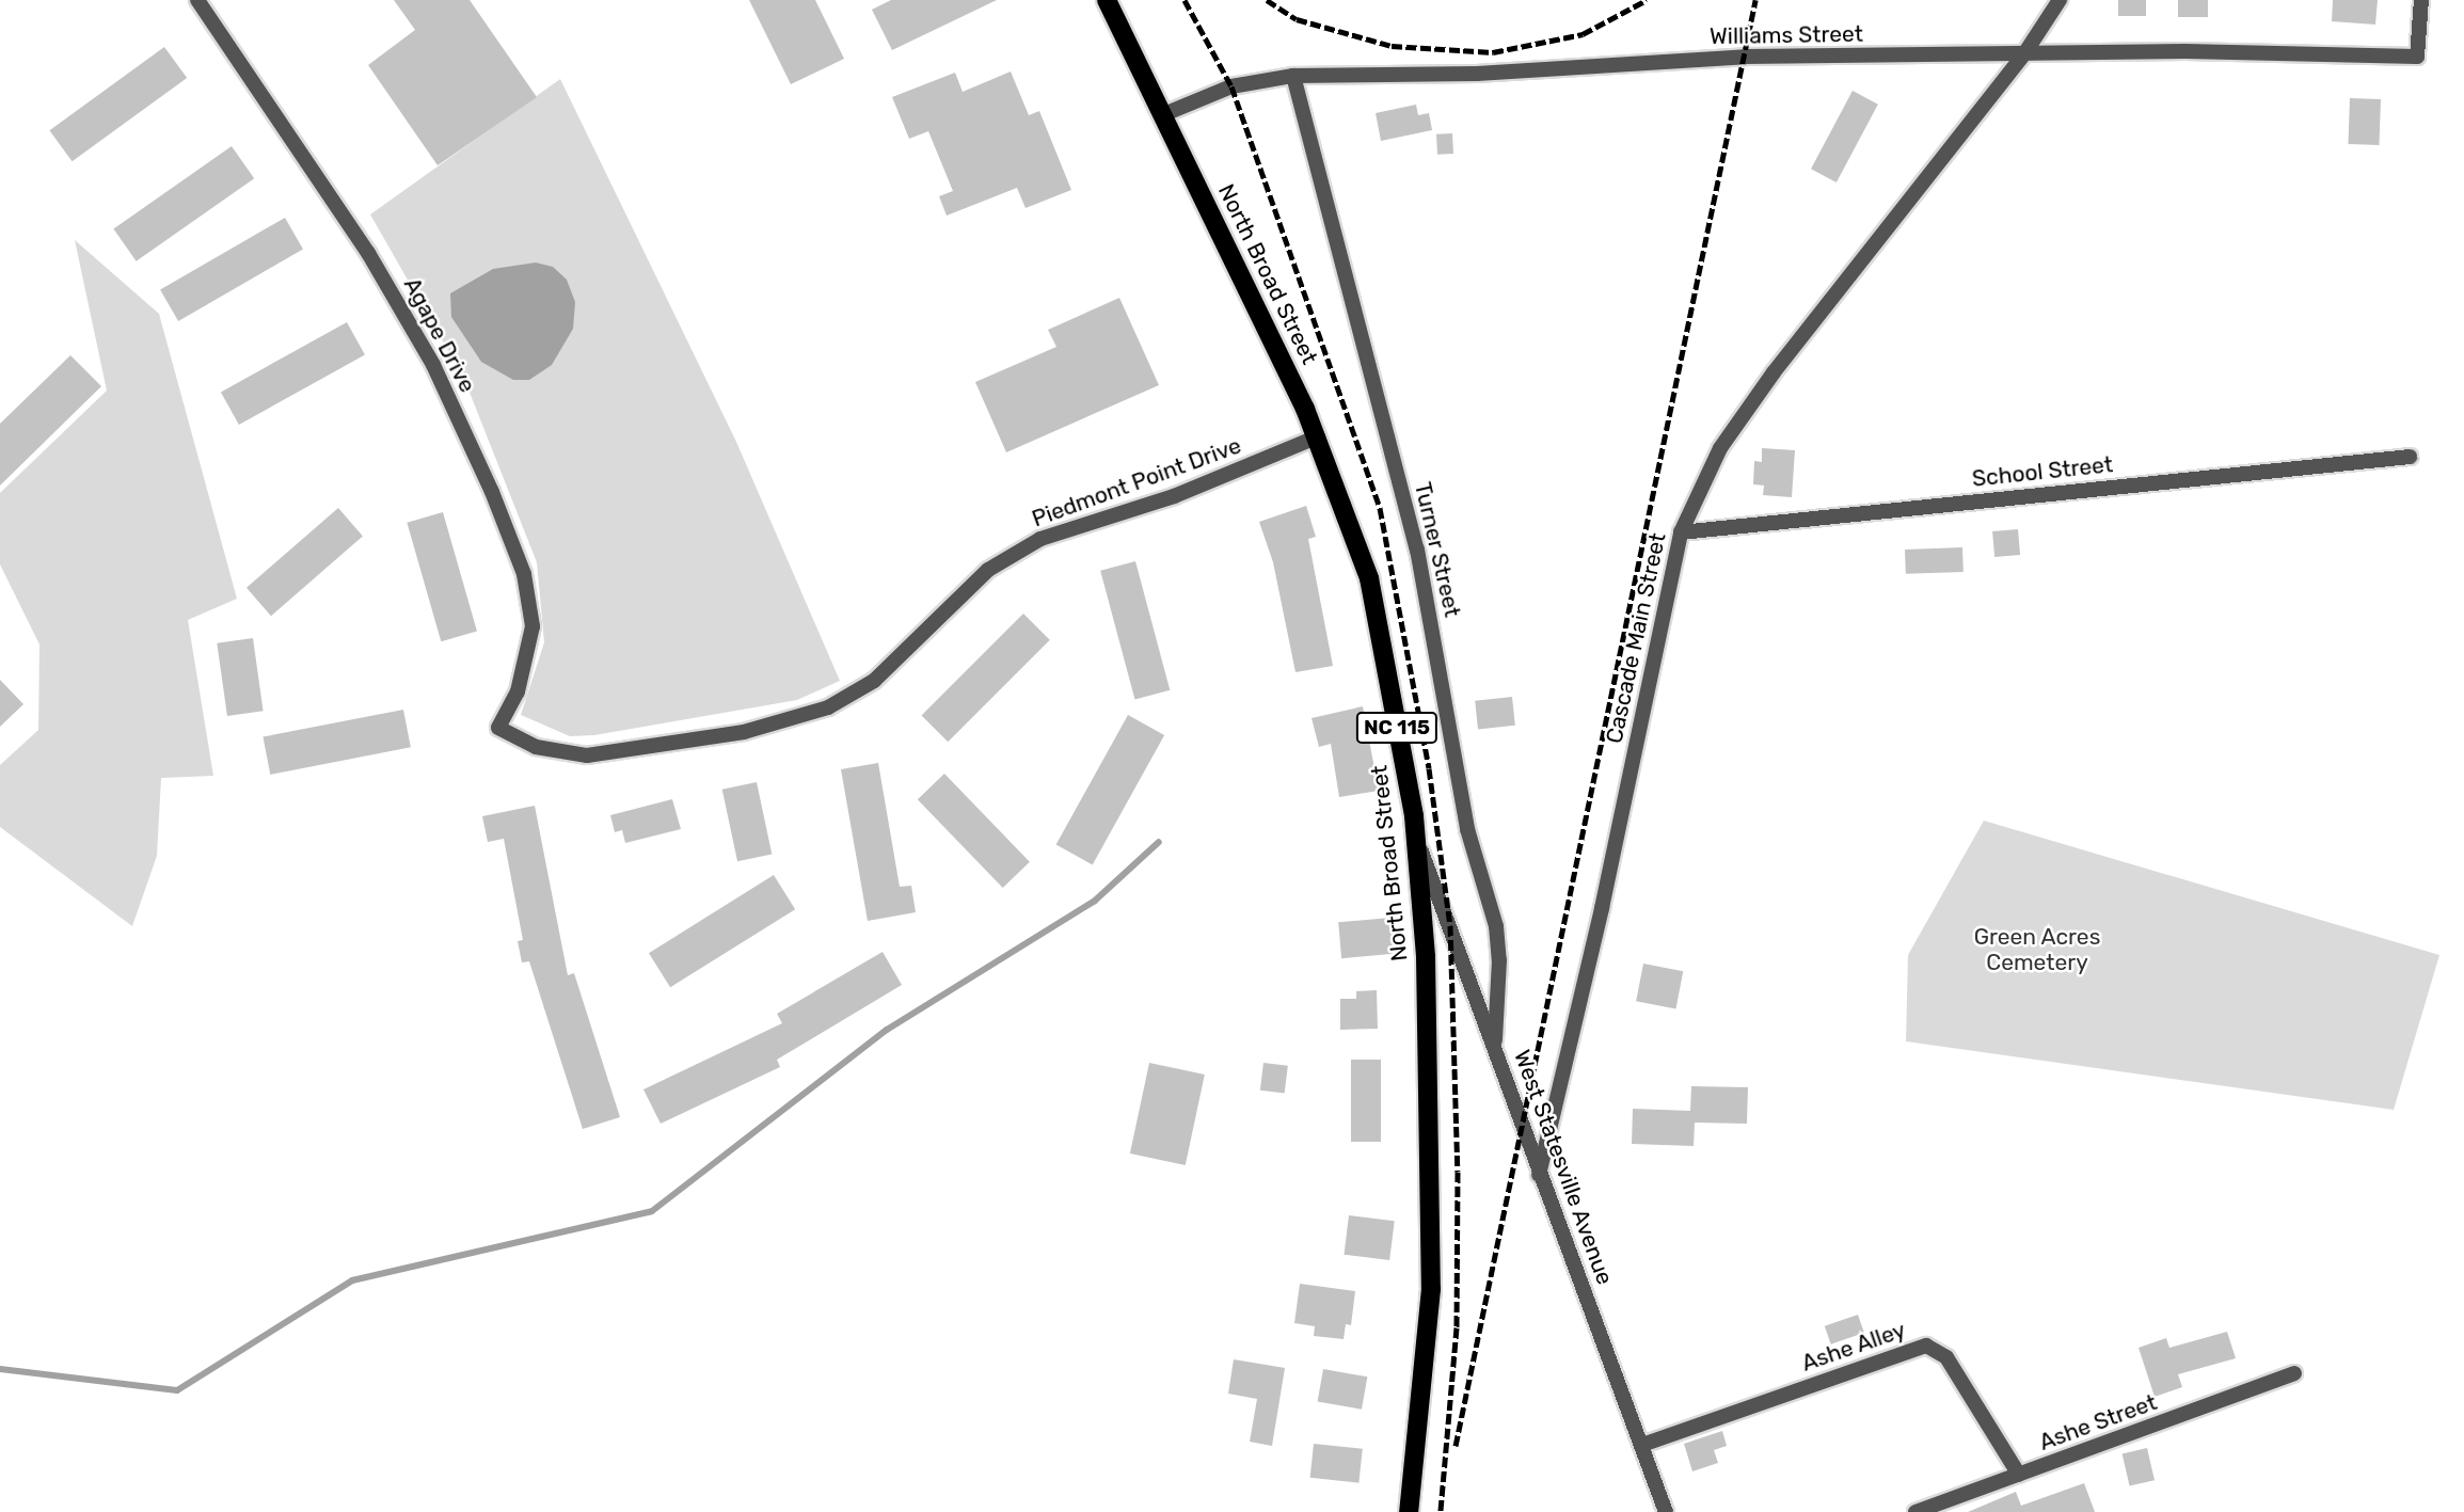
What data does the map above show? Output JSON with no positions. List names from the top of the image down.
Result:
{
  "streets": {
    "main road": ["North Broad Street", "NC 115"],
    "street": [
      "Williams Street",
      "Agape Drive",
      "School Street",
      "Piedmont Point Drive",
      "Turner Street",
      "Cascade Main Street",
      "West Statesville Avenue",
      "Ashe Alley",
      "Ashe Street"
    ]
  },
  "crossings": [
    ["Williams Street", "North Broad Street"],
    ["Williams Street", "Turner Street"],
    ["Williams Street", "Cascade Main Street"],
    ["North Broad Street", "Piedmont Point Drive"],
    ["North Broad Street", "West Statesville Avenue"],
    ["Agape Drive", "Piedmont Point Drive"],
    ["School Street", "Cascade Main Street"],
    ["Turner Street", "West Statesville Avenue"],
    ["Cascade Main Street", "West Statesville Avenue"],
    ["West Statesville Avenue", "Ashe Alley"],
    ["Ashe Alley", "Ashe Street"]
  ],
  "parks": ["Green Acres Cemetery"]
}
